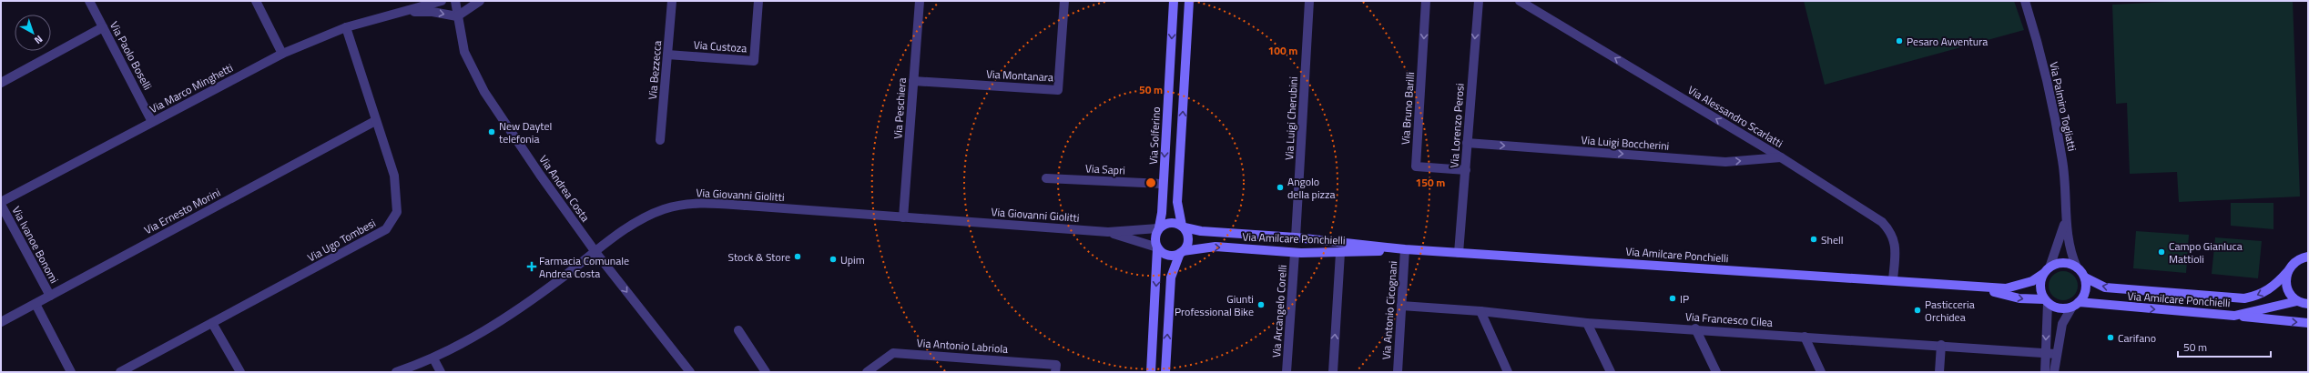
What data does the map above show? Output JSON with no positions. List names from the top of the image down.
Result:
{
  "streets": {
    "main road": ["Via Solferino", "Via Amilcare Ponchielli"],
    "street": [
      "Via Custoza",
      "Via Paolo Boselli",
      "Via Bezzecca",
      "Via Montanara",
      "Via Marco Minghetti",
      "Via Palmiro Togliatti",
      "Via Peschiera",
      "Via Bruno Barilli",
      "Via Alessandro Scarlatti",
      "Via Luigi Cherubini",
      "Via Lorenzo Perosi",
      "Via Luigi Boccherini",
      "Via Sapri",
      "Via Andrea Costa",
      "Via Giovanni Giolitti",
      "Via Ernesto Morini",
      "Via Ugo Tombesi",
      "Via Ivanoe Bonomi",
      "Via Antonio Cicognani",
      "Via Arcangelo Corelli",
      "Via Francesco Cilea",
      "Via Antonio Labriola"
    ]
  },
  "crossings": [
    ["Via Custoza", "Via Bezzecca"],
    ["Via Paolo Boselli", "Via Marco Minghetti"],
    ["Via Montanara", "Via Peschiera"],
    ["Via Marco Minghetti", "Via Andrea Costa"],
    ["Via Marco Minghetti", "Via Ugo Tombesi"],
    ["Via Marco Minghetti", "Via Ivanoe Bonomi"],
    ["Via Palmiro Togliatti", "Via Amilcare Ponchielli"],
    ["Via Peschiera", "Via Giovanni Giolitti"],
    ["Via Bruno Barilli", "Via Lorenzo Perosi"],
    ["Via Alessandro Scarlatti", "Via Luigi Boccherini"],
    ["Via Alessandro Scarlatti", "Via Amilcare Ponchielli"],
    ["Via Luigi Cherubini", "Via Amilcare Ponchielli"],
    ["Via Lorenzo Perosi", "Via Luigi Boccherini"],
    ["Via Lorenzo Perosi", "Via Amilcare Ponchielli"],
    ["Via Solferino", "Via Sapri"],
    ["Via Solferino", "Via Giovanni Giolitti"],
    ["Via Solferino", "Via Amilcare Ponchielli"],
    ["Via Andrea Costa", "Via Giovanni Giolitti"],
    ["Via Giovanni Giolitti", "Via Amilcare Ponchielli"],
    ["Via Ernesto Morini", "Via Ugo Tombesi"],
    ["Via Ernesto Morini", "Via Ivanoe Bonomi"],
    ["Via Amilcare Ponchielli", "Via Antonio Cicognani"],
    ["Via Amilcare Ponchielli", "Via Arcangelo Corelli"],
    ["Via Antonio Cicognani", "Via Francesco Cilea"]
  ],
  "one_way": [
    "Via Bruno Barilli",
    "Via Alessandro Scarlatti",
    "Via Lorenzo Perosi",
    "Via Luigi Boccherini"
  ],
  "places": {
    "other": [
      "Pesaro Avventura",
      "New Daytel telefonia",
      "Angolo della pizza",
      "Shell",
      "Campo Gianluca Mattioli",
      "Stock & Store",
      "Upim",
      "IP",
      "Giunti Professional Bike",
      "Pasticceria Orchidea",
      "Carifano"
    ],
    "health": ["Farmacia Comunale Andrea Costa"]
  },
  "scale_bar": "50 m",
  "north": "bottom right",
  "rings": ["100 m", "50 m", "150 m"]
}
